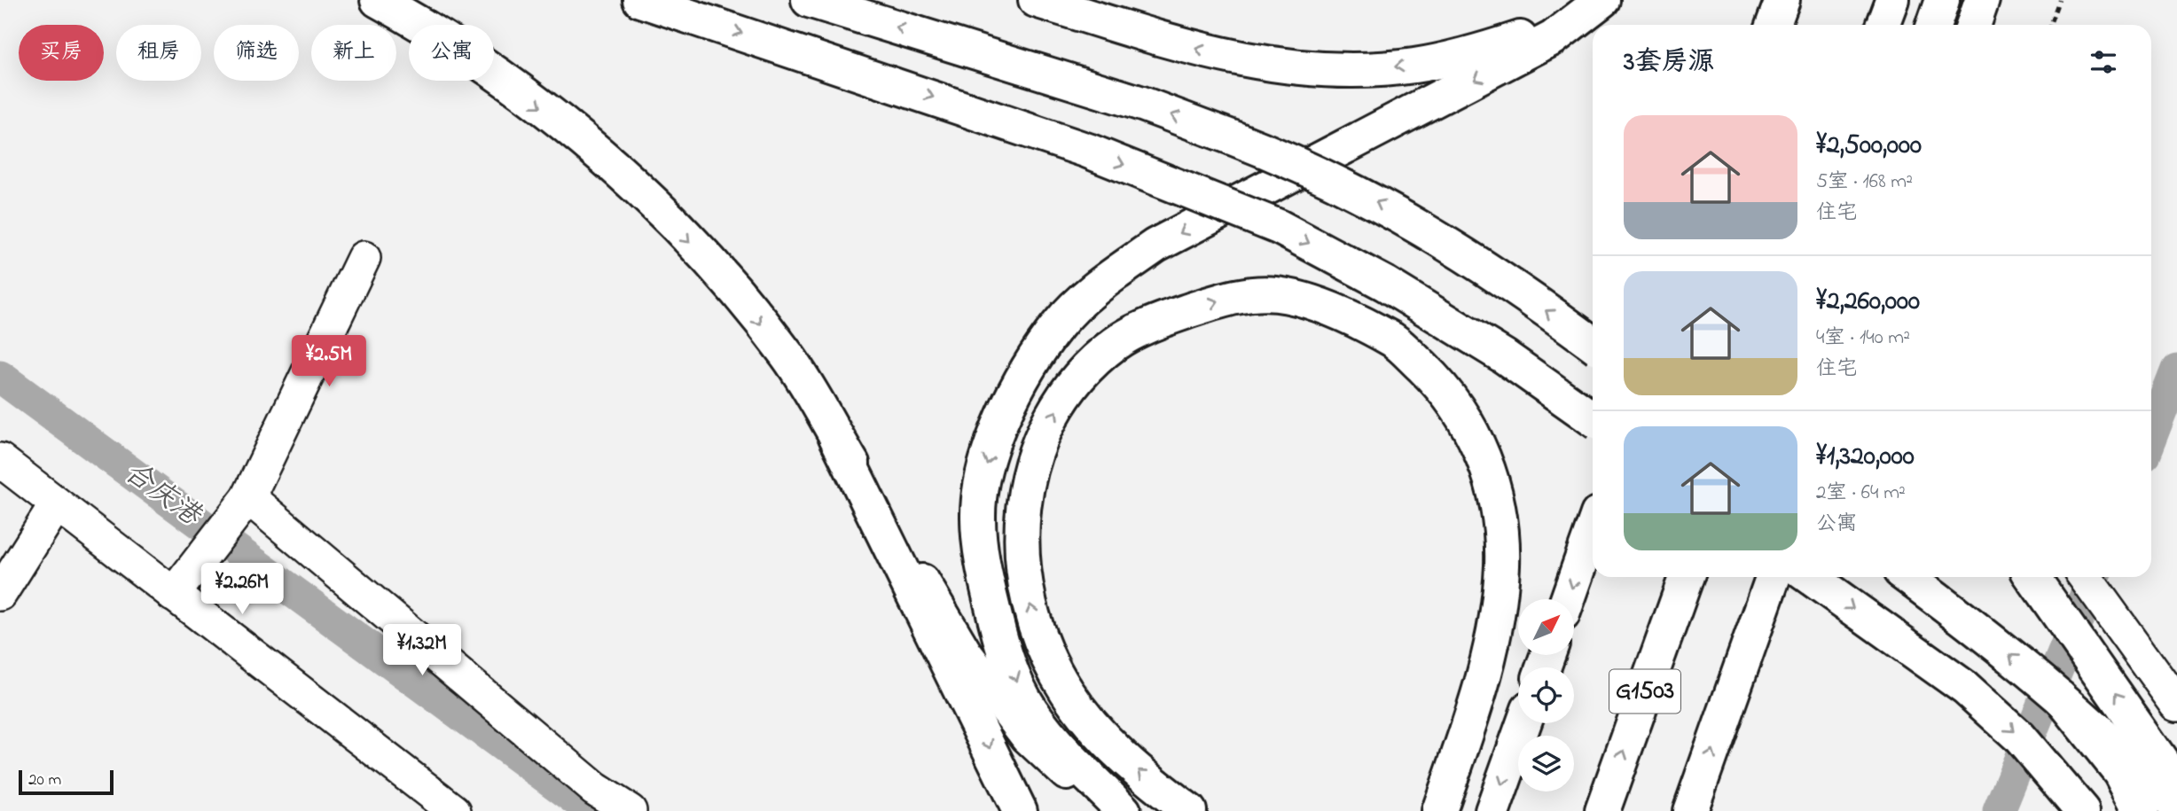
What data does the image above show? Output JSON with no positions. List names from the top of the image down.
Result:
{
  "streets": {
    "main road": ["G1503"]
  },
  "water": ["合庆港"],
  "scale_bar": "20 m",
  "north": "top right",
  "page": {
    "chip": [
      "买房",
      "租房",
      "筛选",
      "新上",
      "公寓"
    ],
    "heading": "3套房源",
    "list": [
      {
        "name": "¥2,500,000",
        "note": "5室 · 168 m² · 住宅"
      },
      {
        "name": "¥2,260,000",
        "note": "4室 · 140 m² · 住宅"
      },
      {
        "name": "¥1,320,000",
        "note": "2室 · 64 m² · 公寓"
      }
    ],
    "price": ["¥2.5M", "¥2.26M", "¥1.32M"],
    "scale": "20 m"
  }
}
